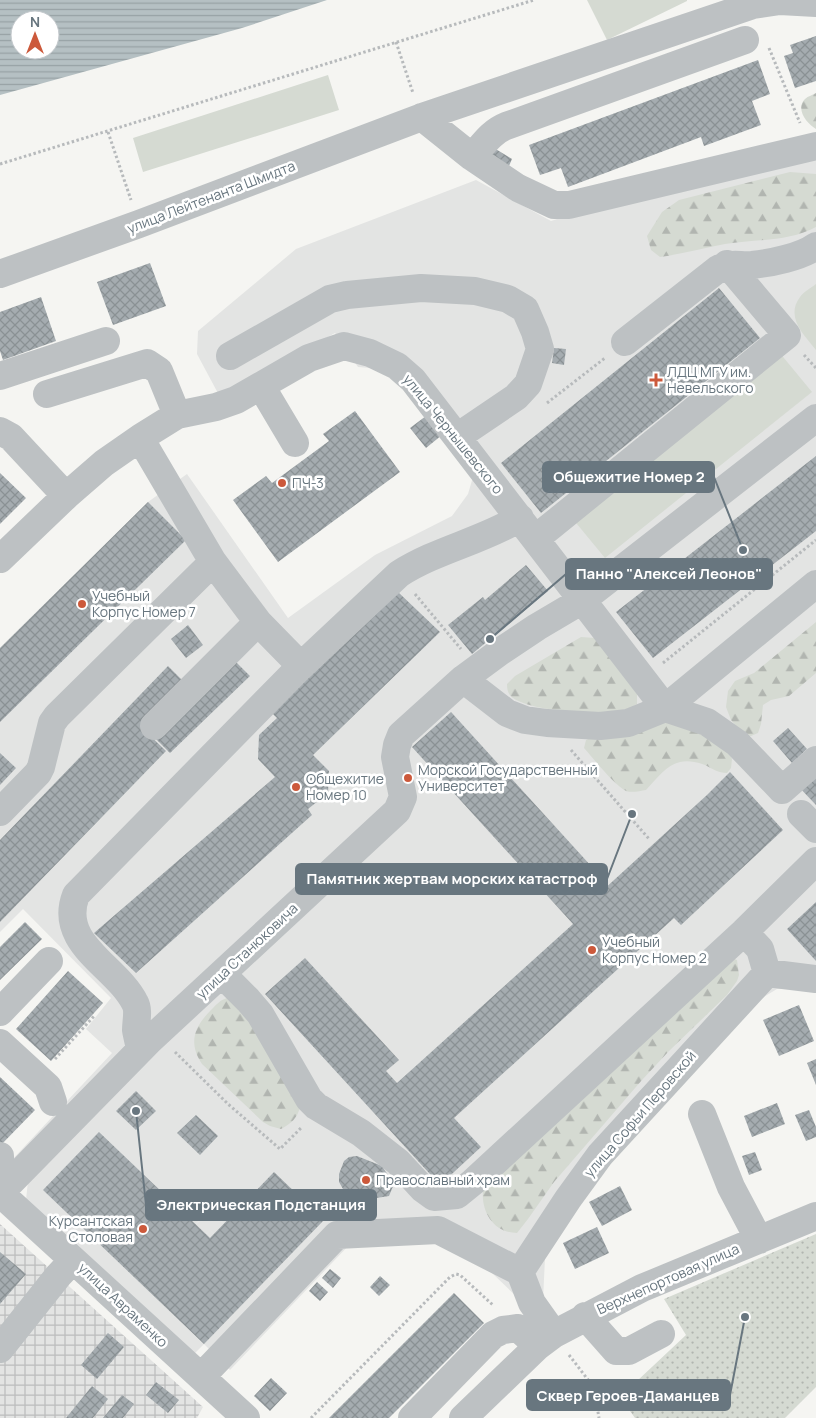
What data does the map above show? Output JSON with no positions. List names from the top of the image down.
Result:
{
  "streets": {
    "street": [
      "улица Лейтенанта Шмидта",
      "улица Чернышевского",
      "улица Станюковича",
      "улица Софьи Перовской",
      "Верхнепортовая улица",
      "улица Авраменко"
    ]
  },
  "crossings": [
    ["улица Чернышевского", "улица Станюковича"],
    ["улица Станюковича", "улица Авраменко"]
  ],
  "places": {
    "health": ["ЛДЦ МГУ им. Невельского"],
    "other": [
      "ПЧ-3",
      "Общежитие Номер 2",
      "Учебный Корпус Номер 7",
      "Панно \"Алексей Леонов\"",
      "Морской Государственный Университет",
      "Общежитие Номер 10",
      "Памятник жертвам морских катастроф",
      "Учебный Корпус Номер 2",
      "Электрическая Подстанция",
      "Православный храм",
      "Курсантская Столовая",
      "Сквер Героев-Даманцев"
    ]
  },
  "north": "top"
}
